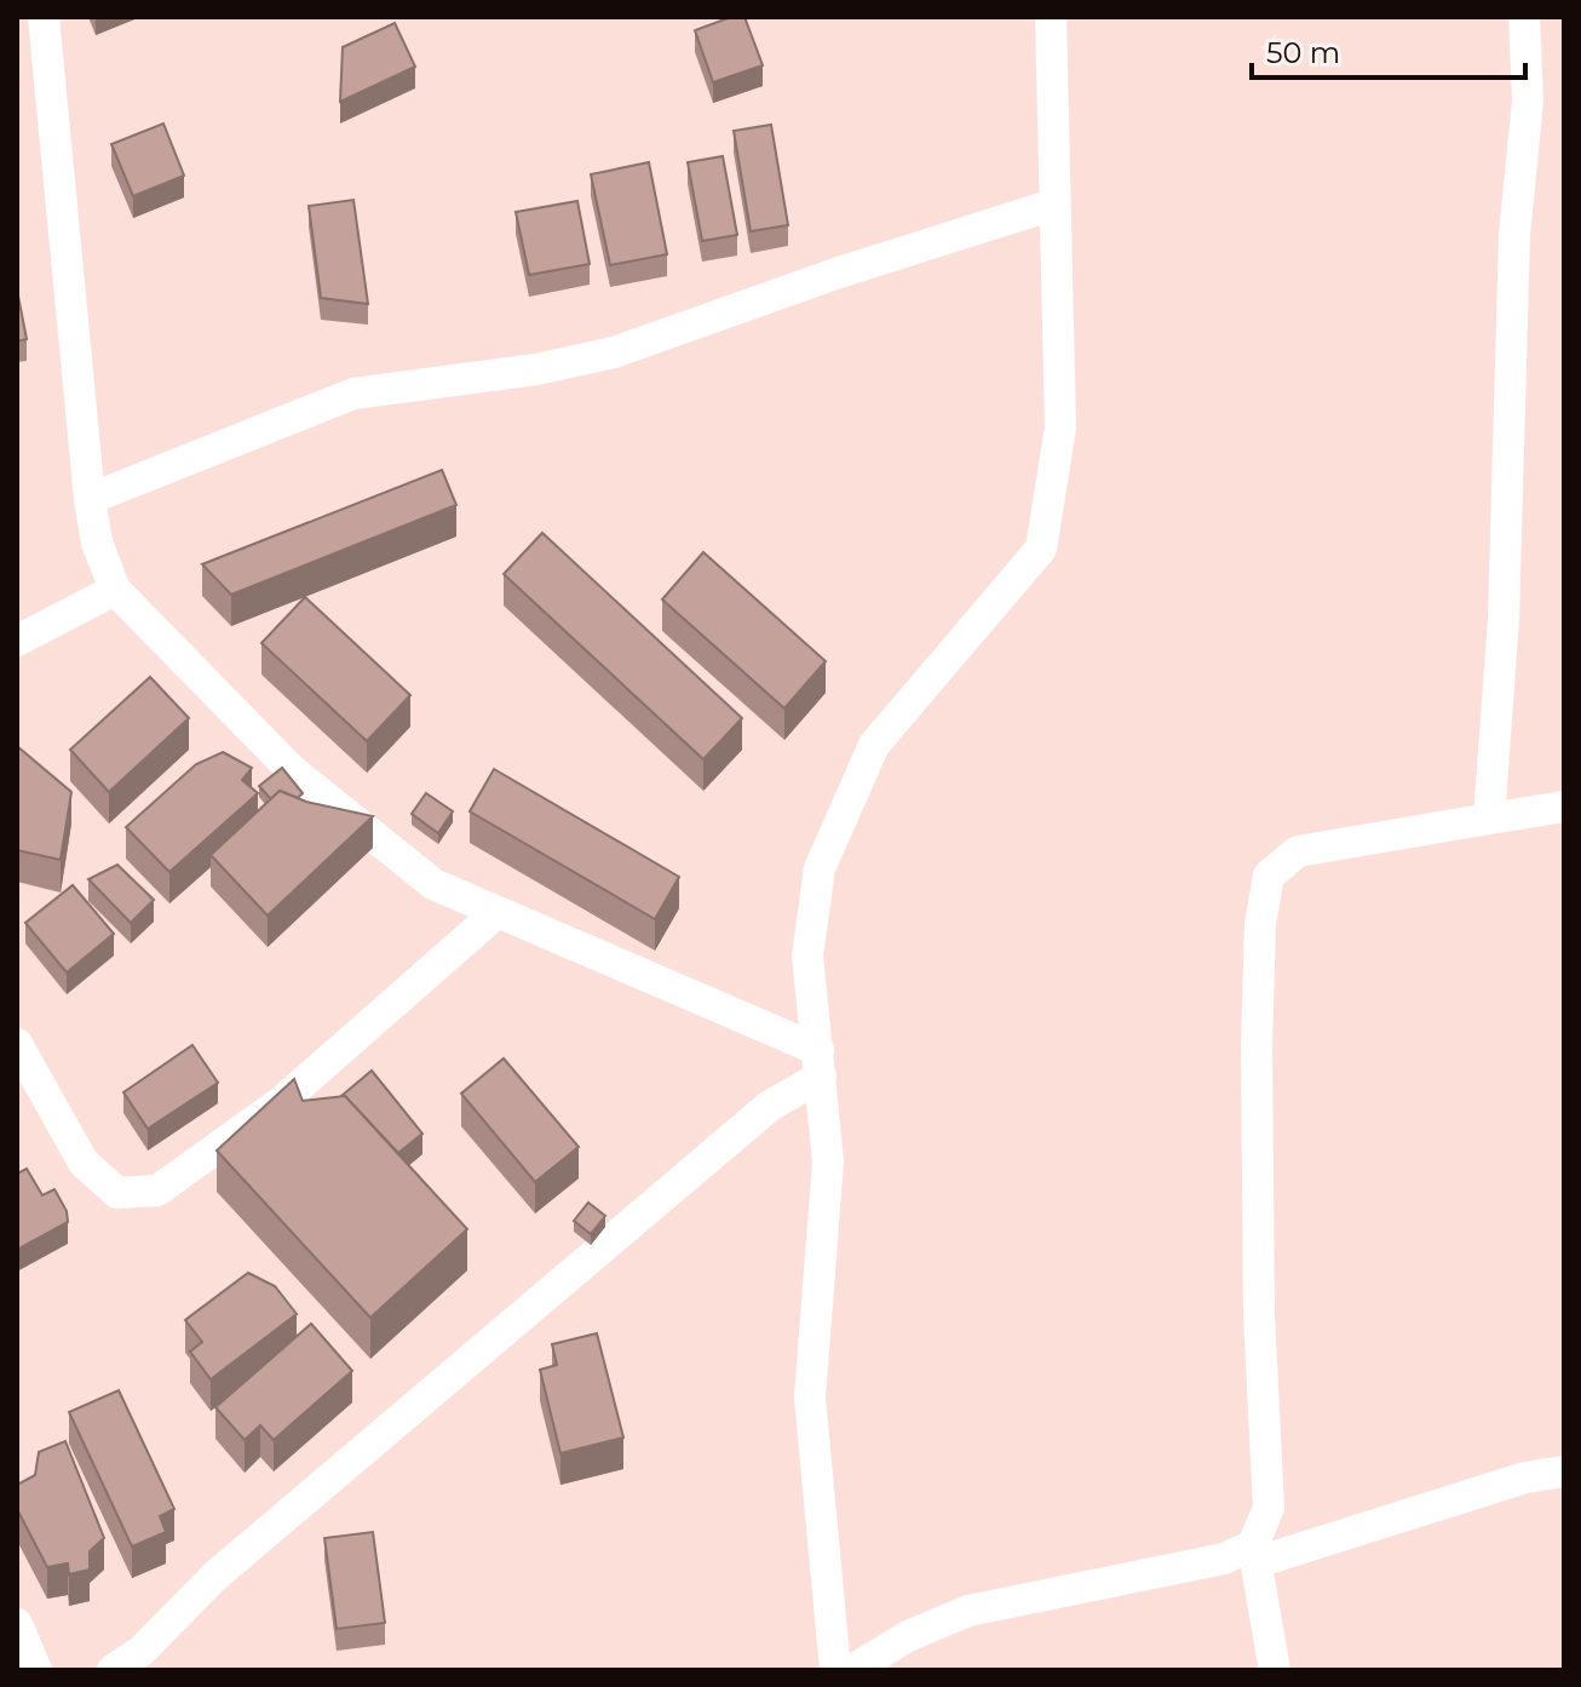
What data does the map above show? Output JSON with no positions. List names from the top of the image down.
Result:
{
  "scale_bar": "50 m"
}
